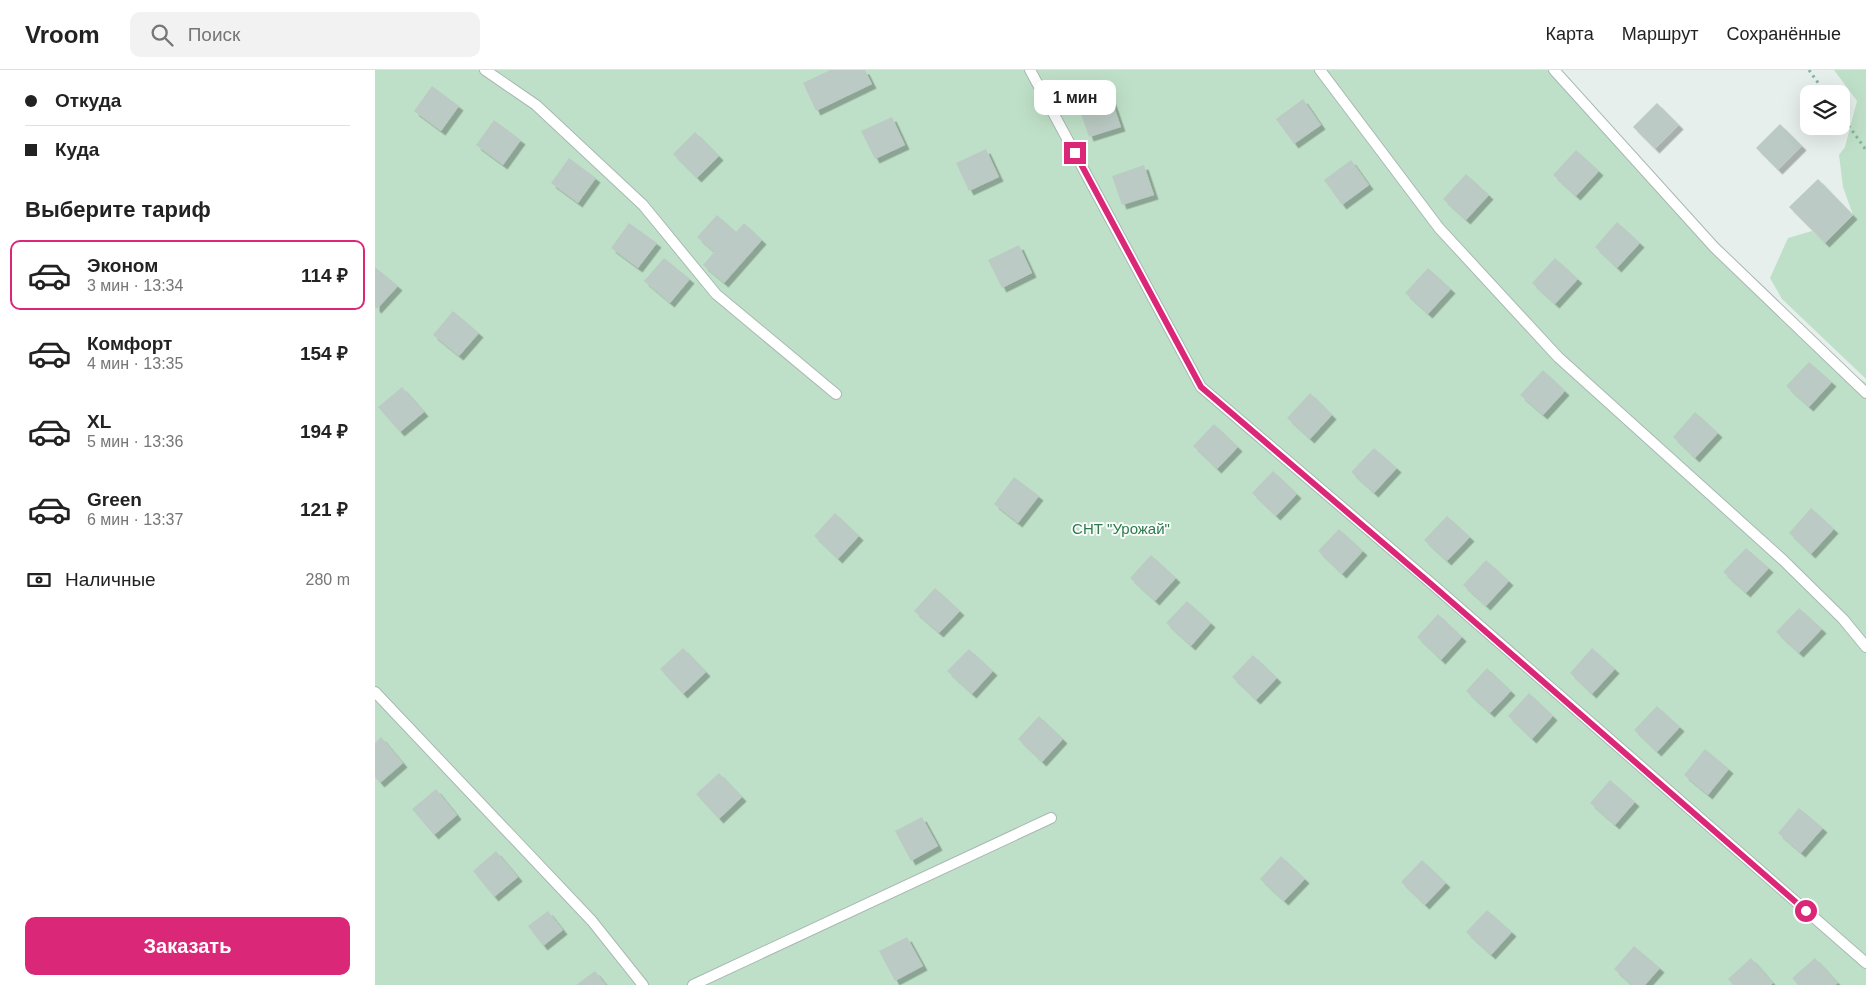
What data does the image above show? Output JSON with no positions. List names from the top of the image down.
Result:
{
  "parks": ["СНТ \"Урожай\""],
  "page": {
    "header": "Vroom",
    "search": "Поиск",
    "nav": ["Карта", "Маршрут", "Сохранённые"],
    "banner": ["Откуда", "Куда"],
    "bubble": "1 мин",
    "heading": "Выберите тариф",
    "list": [
      {
        "name": "Эконом",
        "note": "3 мин · 13:34",
        "value": "114 ₽"
      },
      {
        "name": "Комфорт",
        "note": "4 мин · 13:35",
        "value": "154 ₽"
      },
      {
        "name": "XL",
        "note": "5 мин · 13:36",
        "value": "194 ₽"
      },
      {
        "name": "Green",
        "note": "6 мин · 13:37",
        "value": "121 ₽"
      }
    ],
    "pay": ["Наличные", "280 m"],
    "buttons": "Заказать"
  }
}
